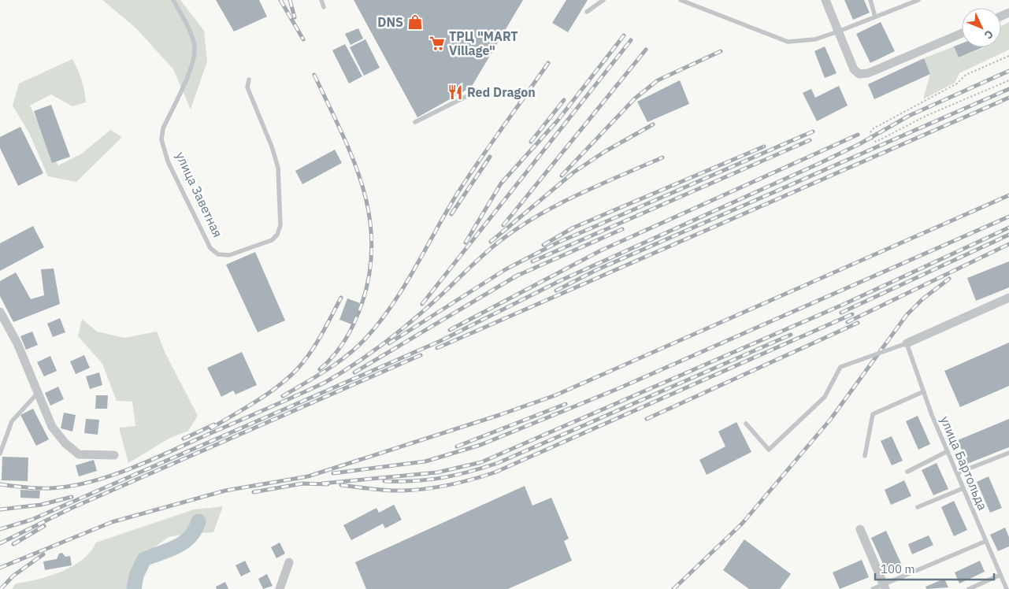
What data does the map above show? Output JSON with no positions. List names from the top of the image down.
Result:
{
  "streets": {
    "lane": ["улица Заветная", "улица Бартольда"]
  },
  "places": {
    "shop": ["DNS"],
    "supermarket": ["ТРЦ \"MART Village\""],
    "restaurant": ["Red Dragon"]
  },
  "scale_bar": "100 m",
  "north": "bottom right"
}
